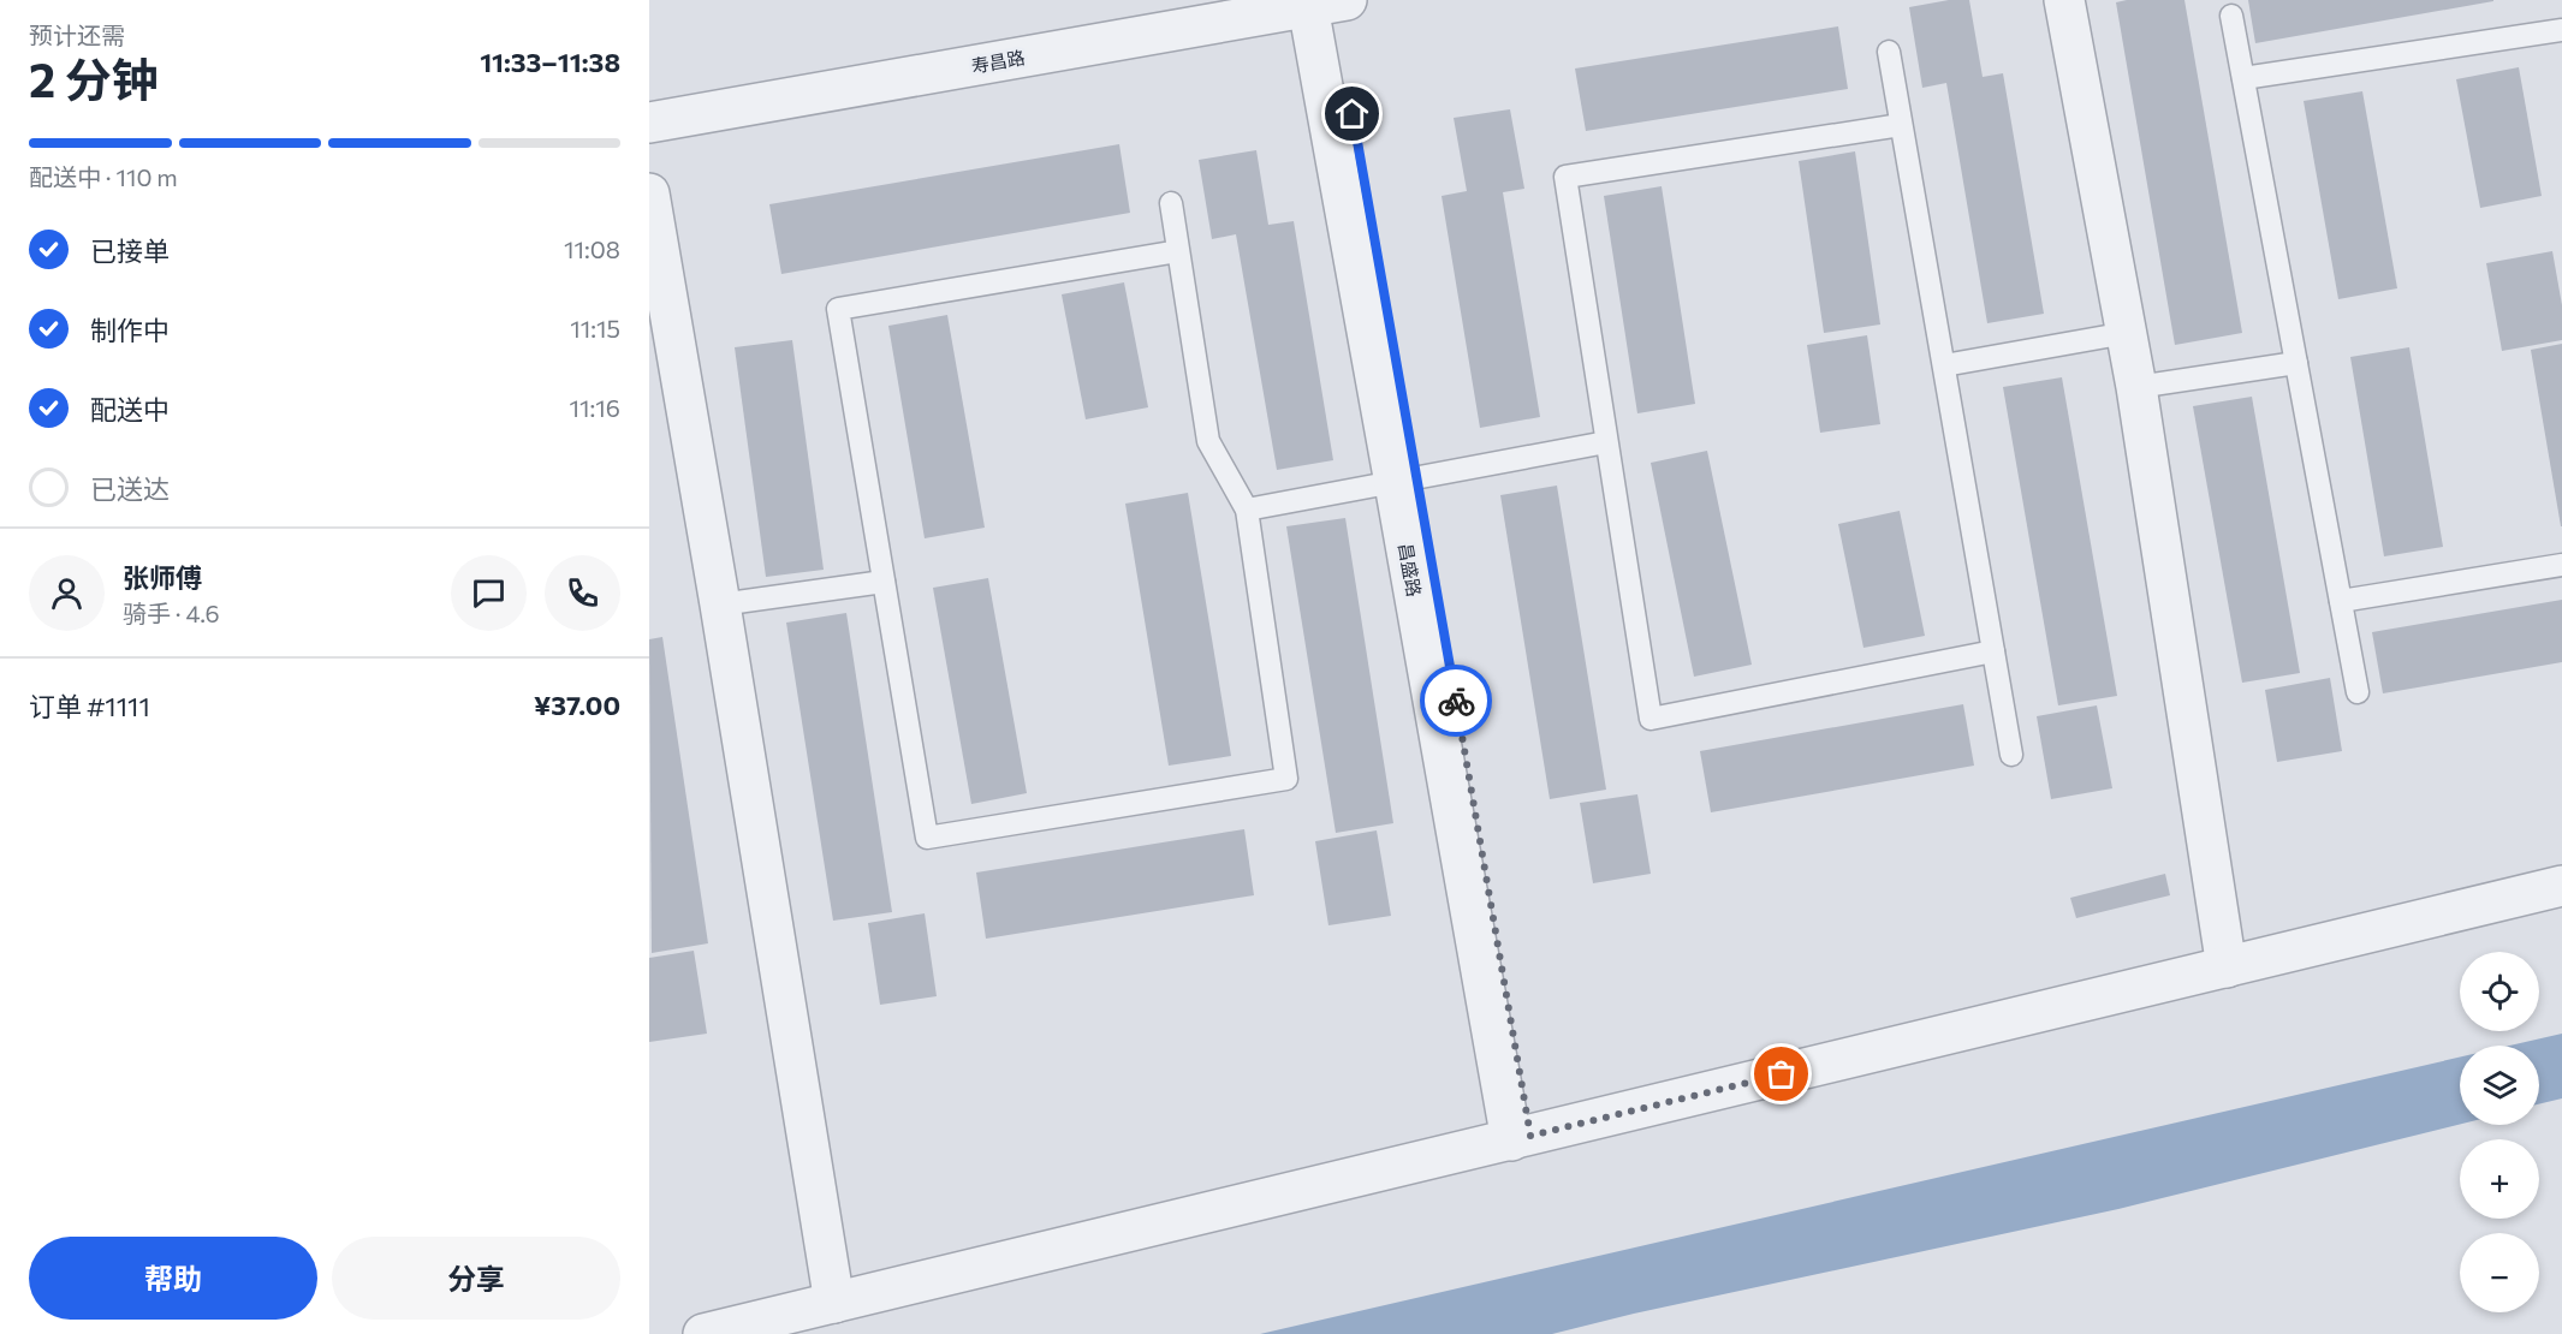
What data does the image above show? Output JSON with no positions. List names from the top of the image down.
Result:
{
  "streets": {
    "street": ["寿昌路", "昌盛路"]
  },
  "crossings": [
    ["寿昌路", "昌盛路"]
  ],
  "page": {
    "heading": ["2 分钟", "预计还需", "11:33–11:38"],
    "panel": [
      "张师傅",
      "骑手 · 4.6",
      "订单 #1111",
      "¥37.00"
    ],
    "bar": "配送中 · 110 m",
    "list": [
      ["已接单", "11:08"],
      ["制作中", "11:15"],
      ["配送中", "11:16"],
      "已送达"
    ],
    "map_buttons": ["+", "−"],
    "buttons": ["帮助", "分享"]
  }
}
